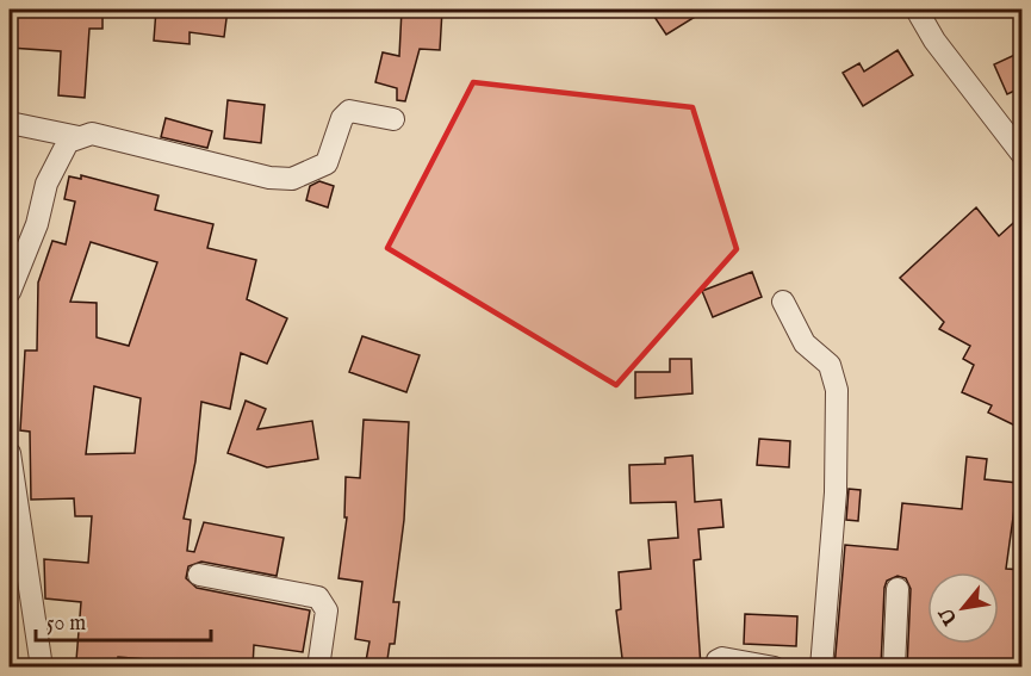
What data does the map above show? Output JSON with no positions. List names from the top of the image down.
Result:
{
  "scale_bar": "50 m",
  "north": "bottom left"
}
